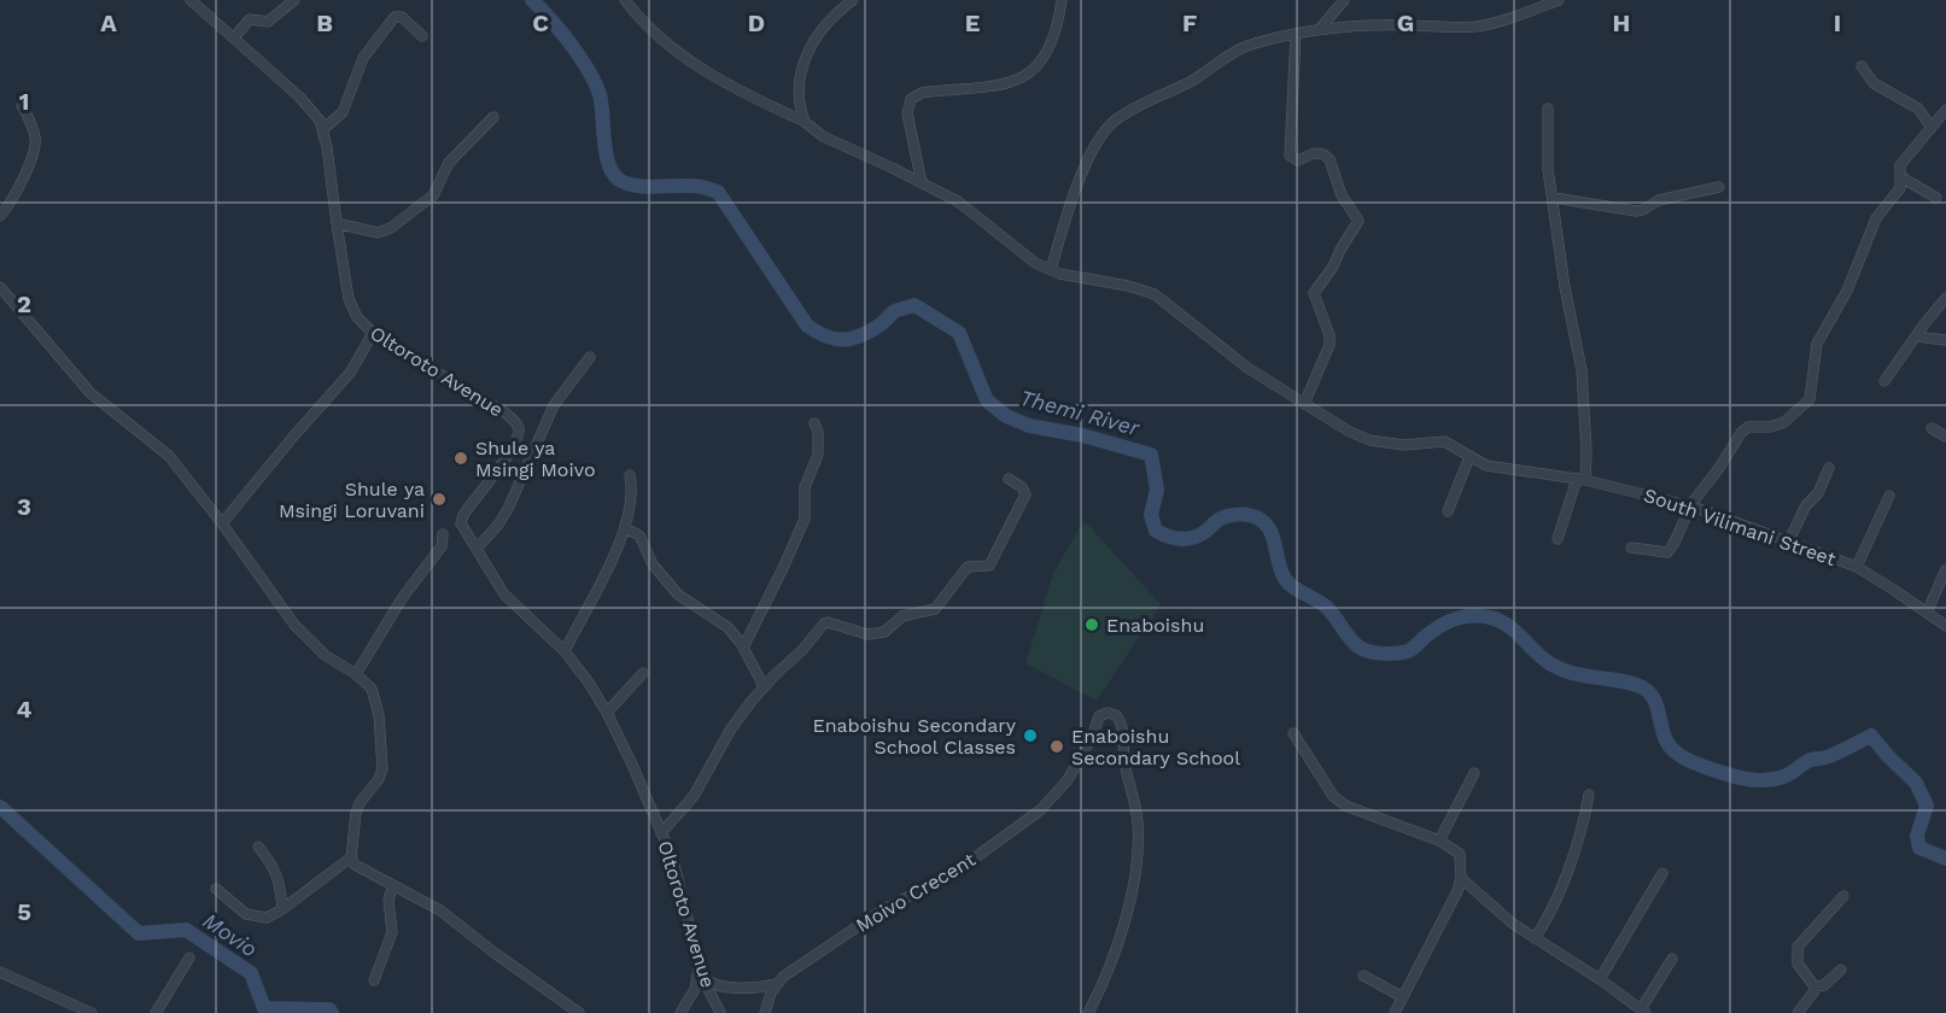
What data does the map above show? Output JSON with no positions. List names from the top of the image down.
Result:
{
  "streets": {
    "street": ["Oltoroto Avenue", "South Vilimani Street", "Moivo Crecent"]
  },
  "water": ["Themi River", "Movio"],
  "places": [
    "Shule ya Msingi Moivo",
    "Shule ya Msingi Loruvani",
    "Enaboishu",
    "Enaboishu Secondary School Classes",
    "Enaboishu Secondary School"
  ],
  "grid": {
    "columns": [
      "A",
      "B",
      "C",
      "D",
      "E",
      "F",
      "G",
      "H",
      "I"
    ],
    "rows": [
      "1",
      "2",
      "3",
      "4",
      "5"
    ]
  }
}
